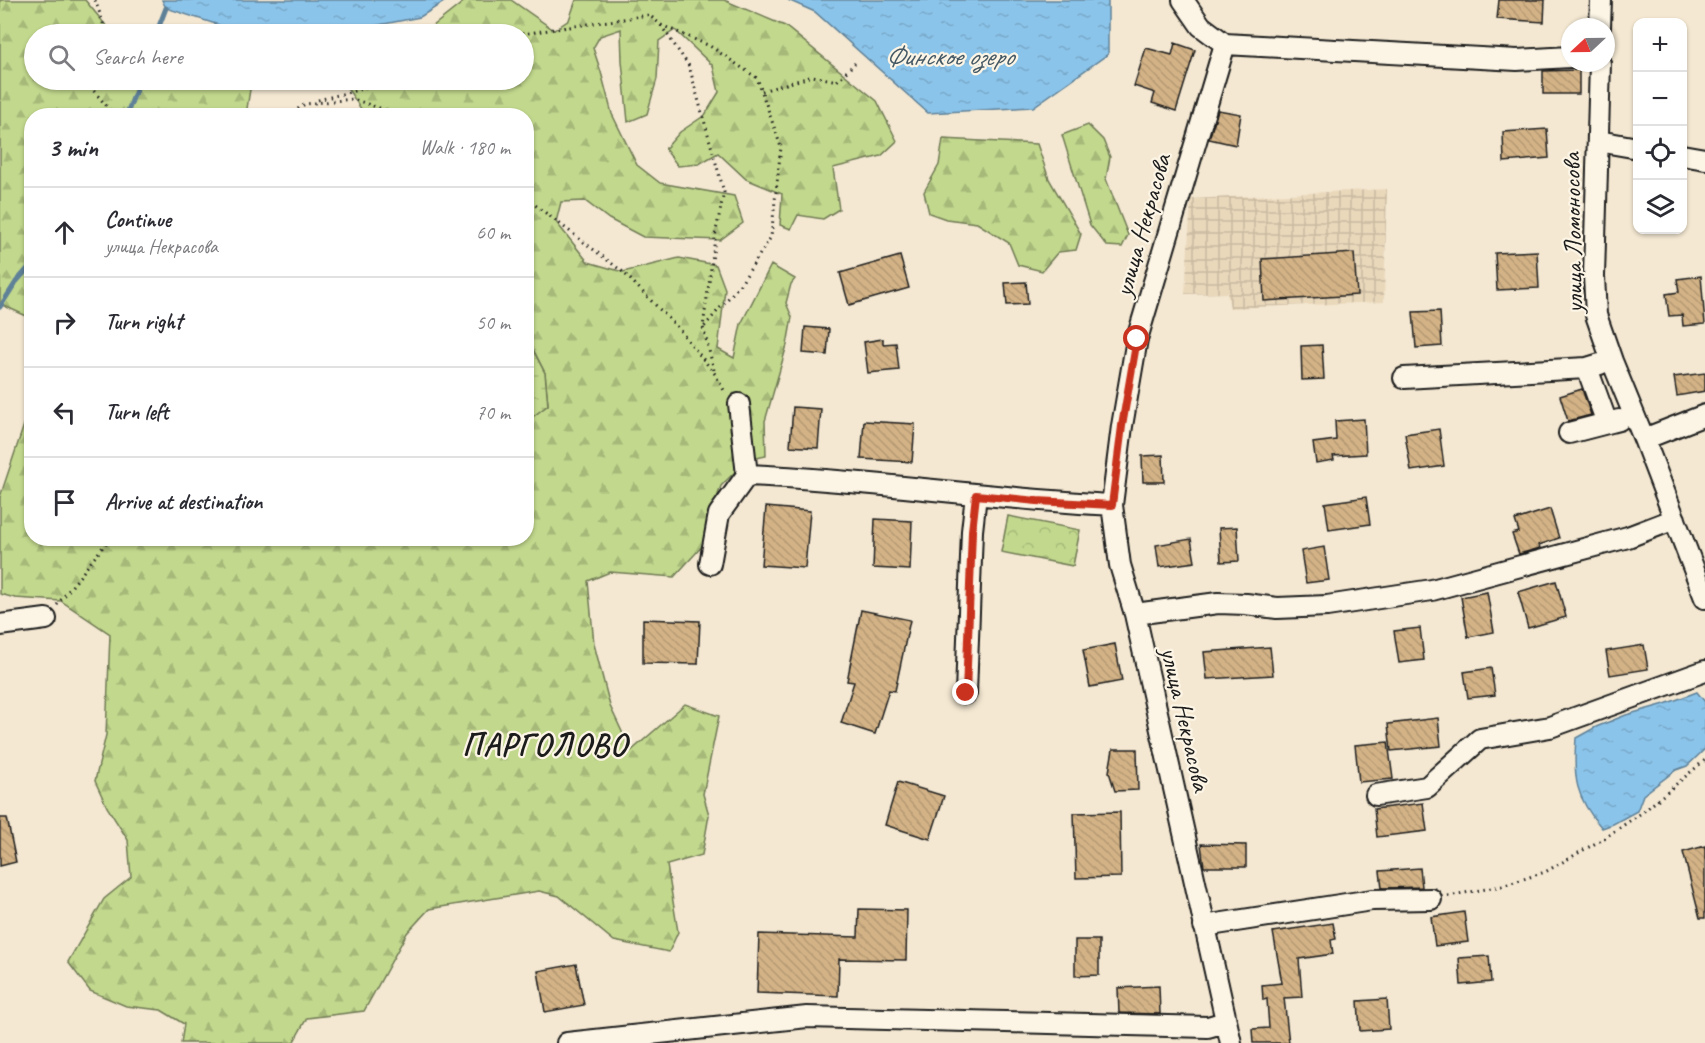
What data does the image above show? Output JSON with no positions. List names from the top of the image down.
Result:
{
  "streets": {
    "street": ["улица Некрасова", "улица Ломоносова"]
  },
  "districts": ["ПАРГОЛОВО"],
  "water": ["Финское озеро"],
  "north": "left",
  "page": {
    "map_buttons": ["+", "−"],
    "search": "Search here",
    "heading": ["3 min", "Walk · 180 m"],
    "list": [
      ["Continue", "улица Некрасова", "60 m"],
      ["Turn right", "50 m"],
      ["Turn left", "70 m"],
      "Arrive at destination"
    ]
  }
}
